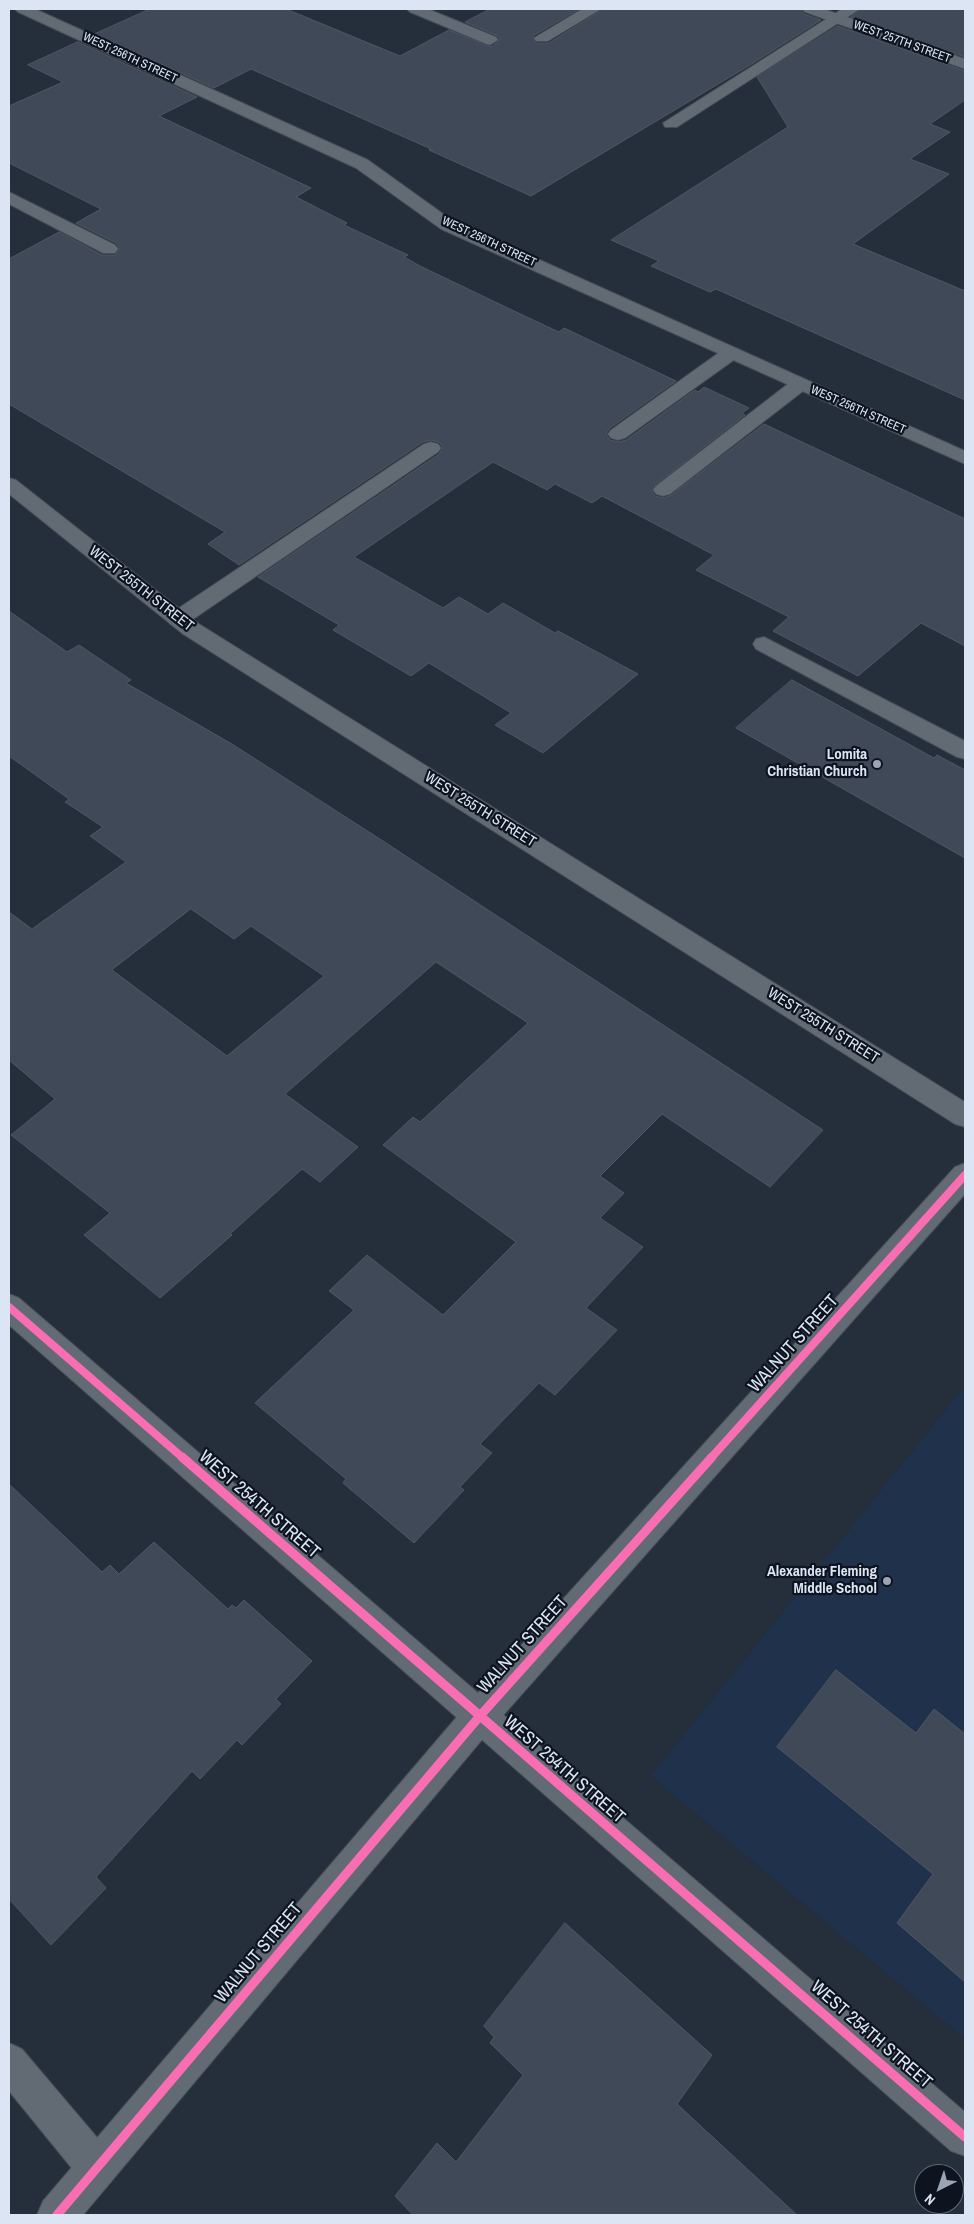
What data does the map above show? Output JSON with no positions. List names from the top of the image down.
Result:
{
  "streets": {
    "street": [
      "WEST 257TH STREET",
      "WEST 256TH STREET",
      "WEST 255TH STREET",
      "WALNUT STREET",
      "WEST 254TH STREET"
    ]
  },
  "crossings": [
    ["WALNUT STREET", "WEST 254TH STREET"]
  ],
  "places": ["Lomita Christian Church", "Alexander Fleming Middle School"],
  "north": "bottom left"
}
